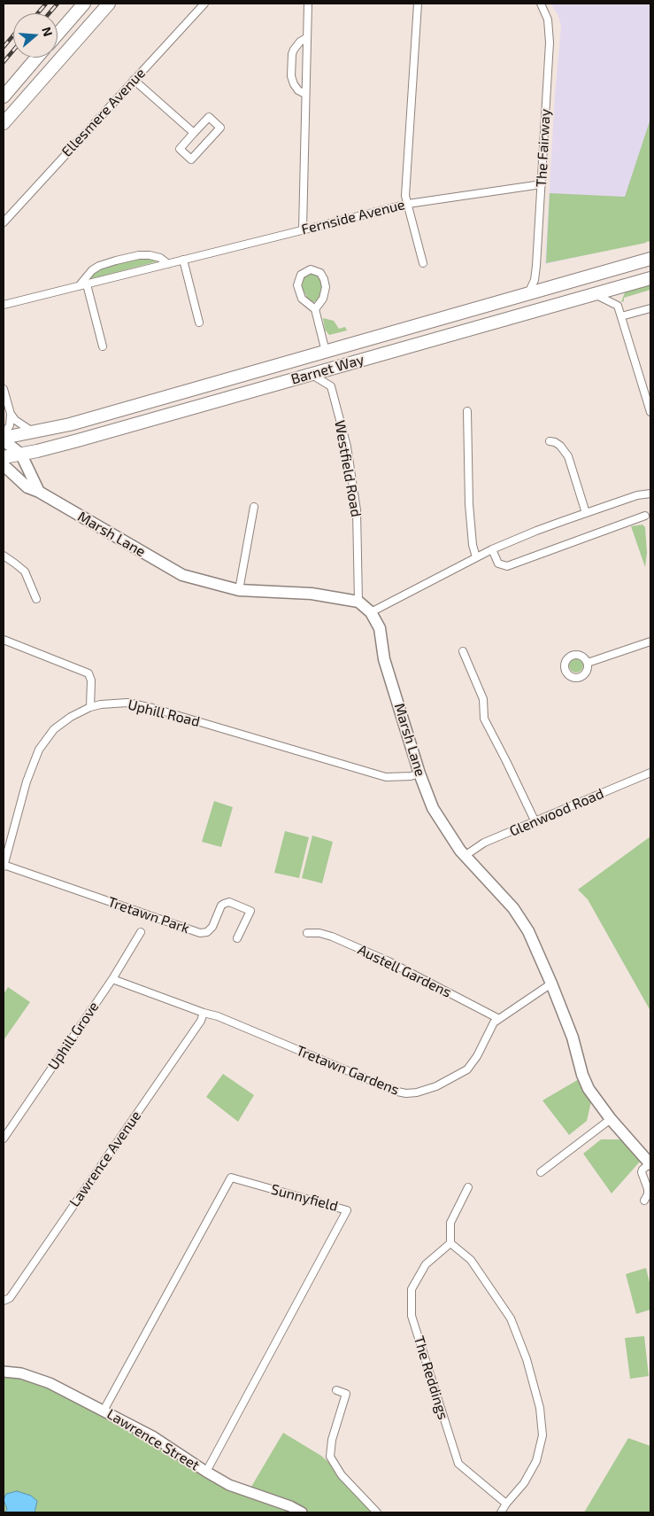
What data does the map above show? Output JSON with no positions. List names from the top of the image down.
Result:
{
  "streets": {
    "highway": ["Barnet Way"],
    "main road": ["Marsh Lane"],
    "street": [
      "Ellesmere Avenue",
      "The Fairway",
      "Fernside Avenue",
      "Westfield Road",
      "Uphill Road",
      "Glenwood Road",
      "Tretawn Park",
      "Austell Gardens",
      "Uphill Grove",
      "Tretawn Gardens",
      "Lawrence Avenue",
      "Sunnyfield",
      "The Reddings",
      "Lawrence Street"
    ]
  },
  "crossings": [
    ["The Fairway", "Fernside Avenue"],
    ["The Fairway", "Barnet Way"],
    ["Barnet Way", "Westfield Road"],
    ["Westfield Road", "Marsh Lane"],
    ["Marsh Lane", "Uphill Road"],
    ["Marsh Lane", "Glenwood Road"],
    ["Marsh Lane", "Tretawn Gardens"],
    ["Uphill Road", "Tretawn Park"],
    ["Austell Gardens", "Tretawn Gardens"],
    ["Uphill Grove", "Tretawn Gardens"],
    ["Tretawn Gardens", "Lawrence Avenue"],
    ["Sunnyfield", "Lawrence Street"]
  ],
  "north": "right"
}
